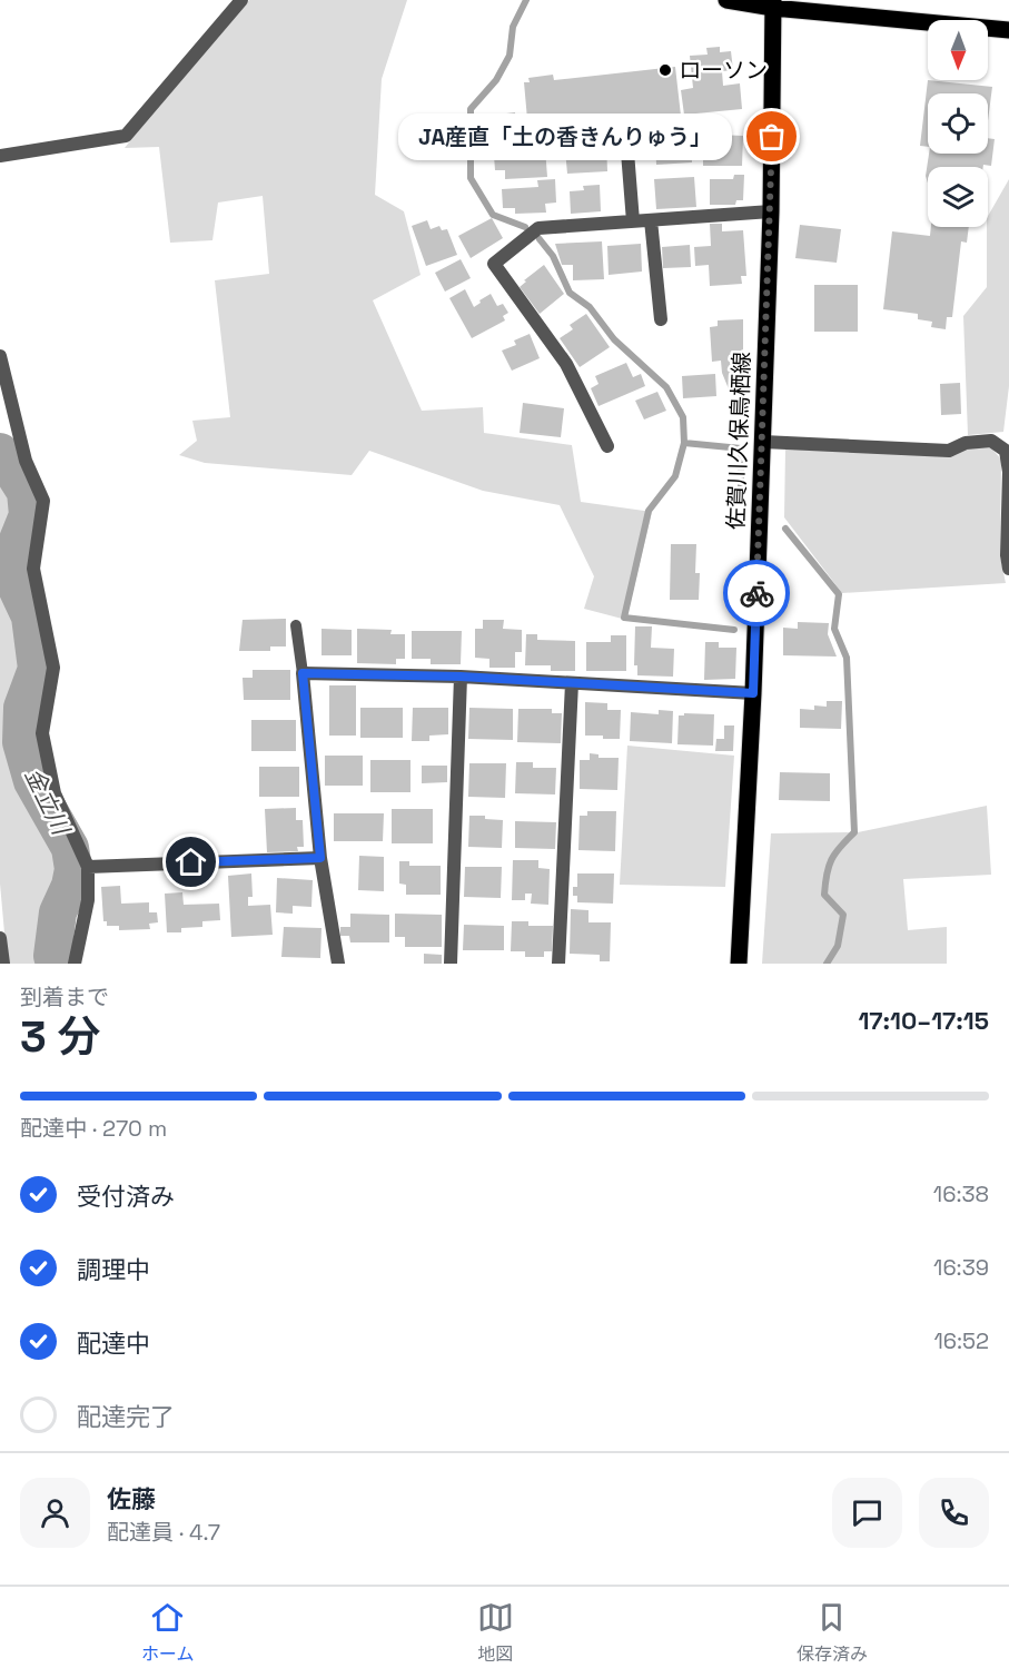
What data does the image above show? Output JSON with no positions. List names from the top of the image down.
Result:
{
  "streets": {
    "main road": ["佐賀川久保鳥栖線"]
  },
  "water": ["金立川"],
  "places": ["ローソン", "JA産直「土の香きんりゅう」"],
  "north": "bottom",
  "page": {
    "bubble": "JA産直「土の香きんりゅう」",
    "heading": ["3 分", "到着まで", "17:10–17:15"],
    "panel": ["佐藤", "配達員 · 4.7"],
    "bar": "配達中 · 270 m",
    "list": [
      ["受付済み", "16:38"],
      ["調理中", "16:39"],
      ["配達中", "16:52"],
      "配達完了"
    ],
    "tabs": ["ホーム", "地図", "保存済み"]
  }
}
